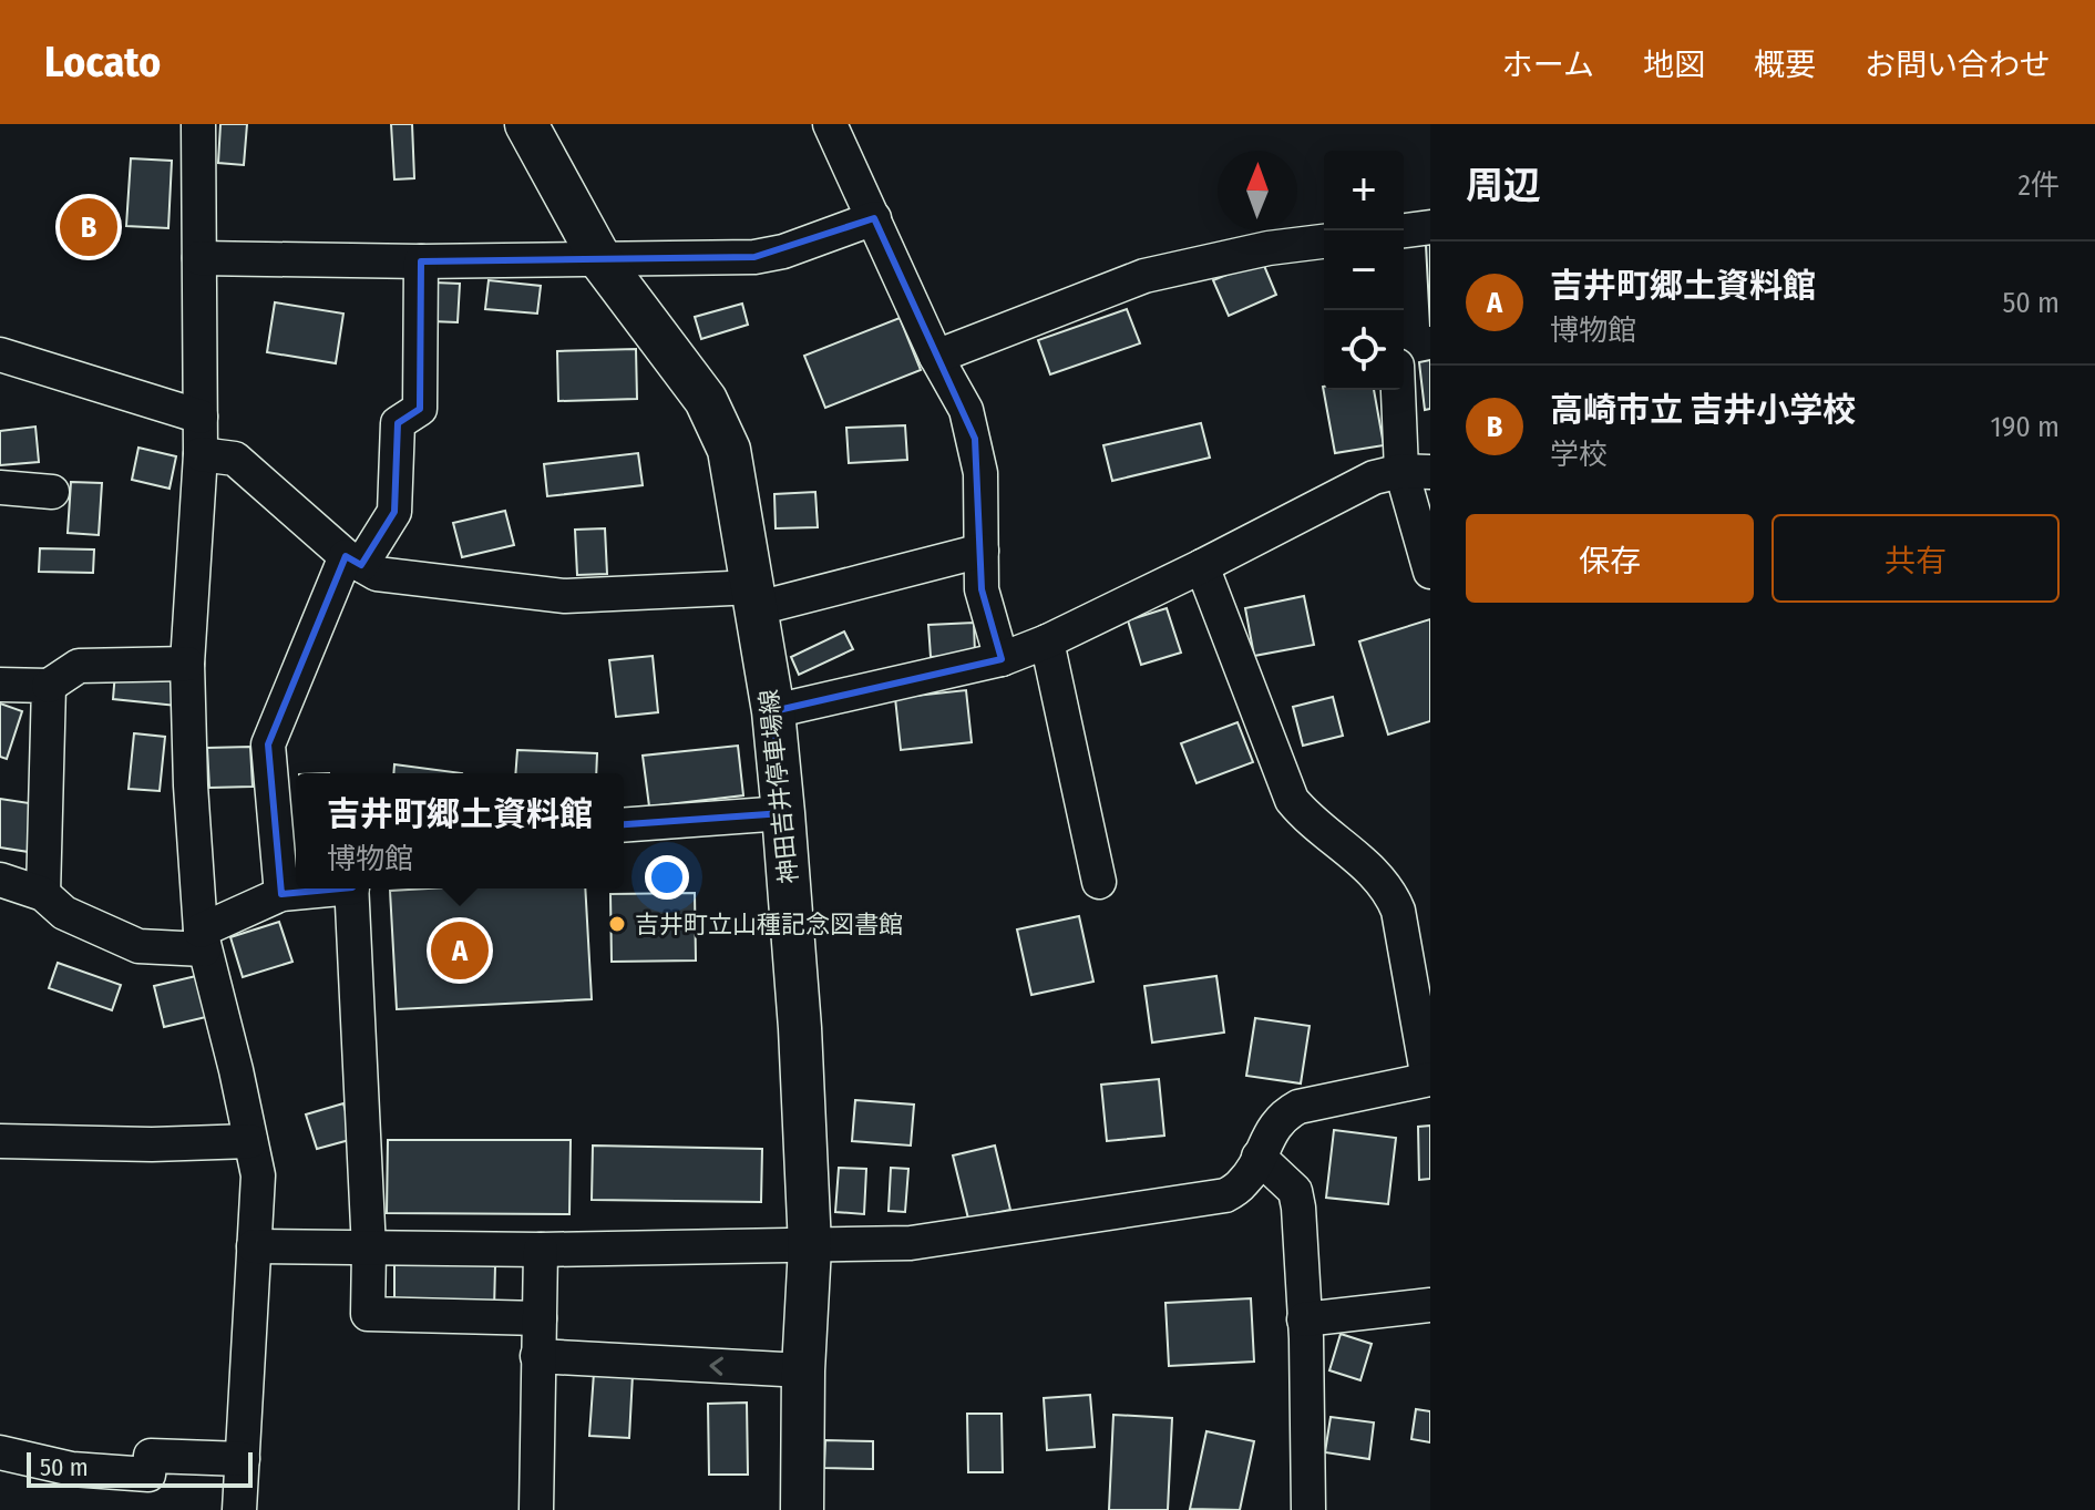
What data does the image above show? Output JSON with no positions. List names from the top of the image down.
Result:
{
  "streets": {
    "main road": ["神田吉井停車場線"]
  },
  "places": ["吉井町立山種記念図書館"],
  "scale_bar": "50 m",
  "north": "top",
  "page": {
    "header": "Locato",
    "nav": [
      "ホーム",
      "地図",
      "概要",
      "お問い合わせ"
    ],
    "heading": ["周辺", "2件"],
    "map_buttons": ["+", "−"],
    "pins": ["B", "A"],
    "list": [
      {
        "mark": "A",
        "name": "吉井町郷土資料館",
        "note": "博物館",
        "value": "50 m"
      },
      {
        "mark": "B",
        "name": "高崎市立 吉井小学校",
        "note": "学校",
        "value": "190 m"
      }
    ],
    "buttons": ["保存", "共有"],
    "popup": ["吉井町郷土資料館", "博物館"],
    "scale": "50 m"
  }
}
